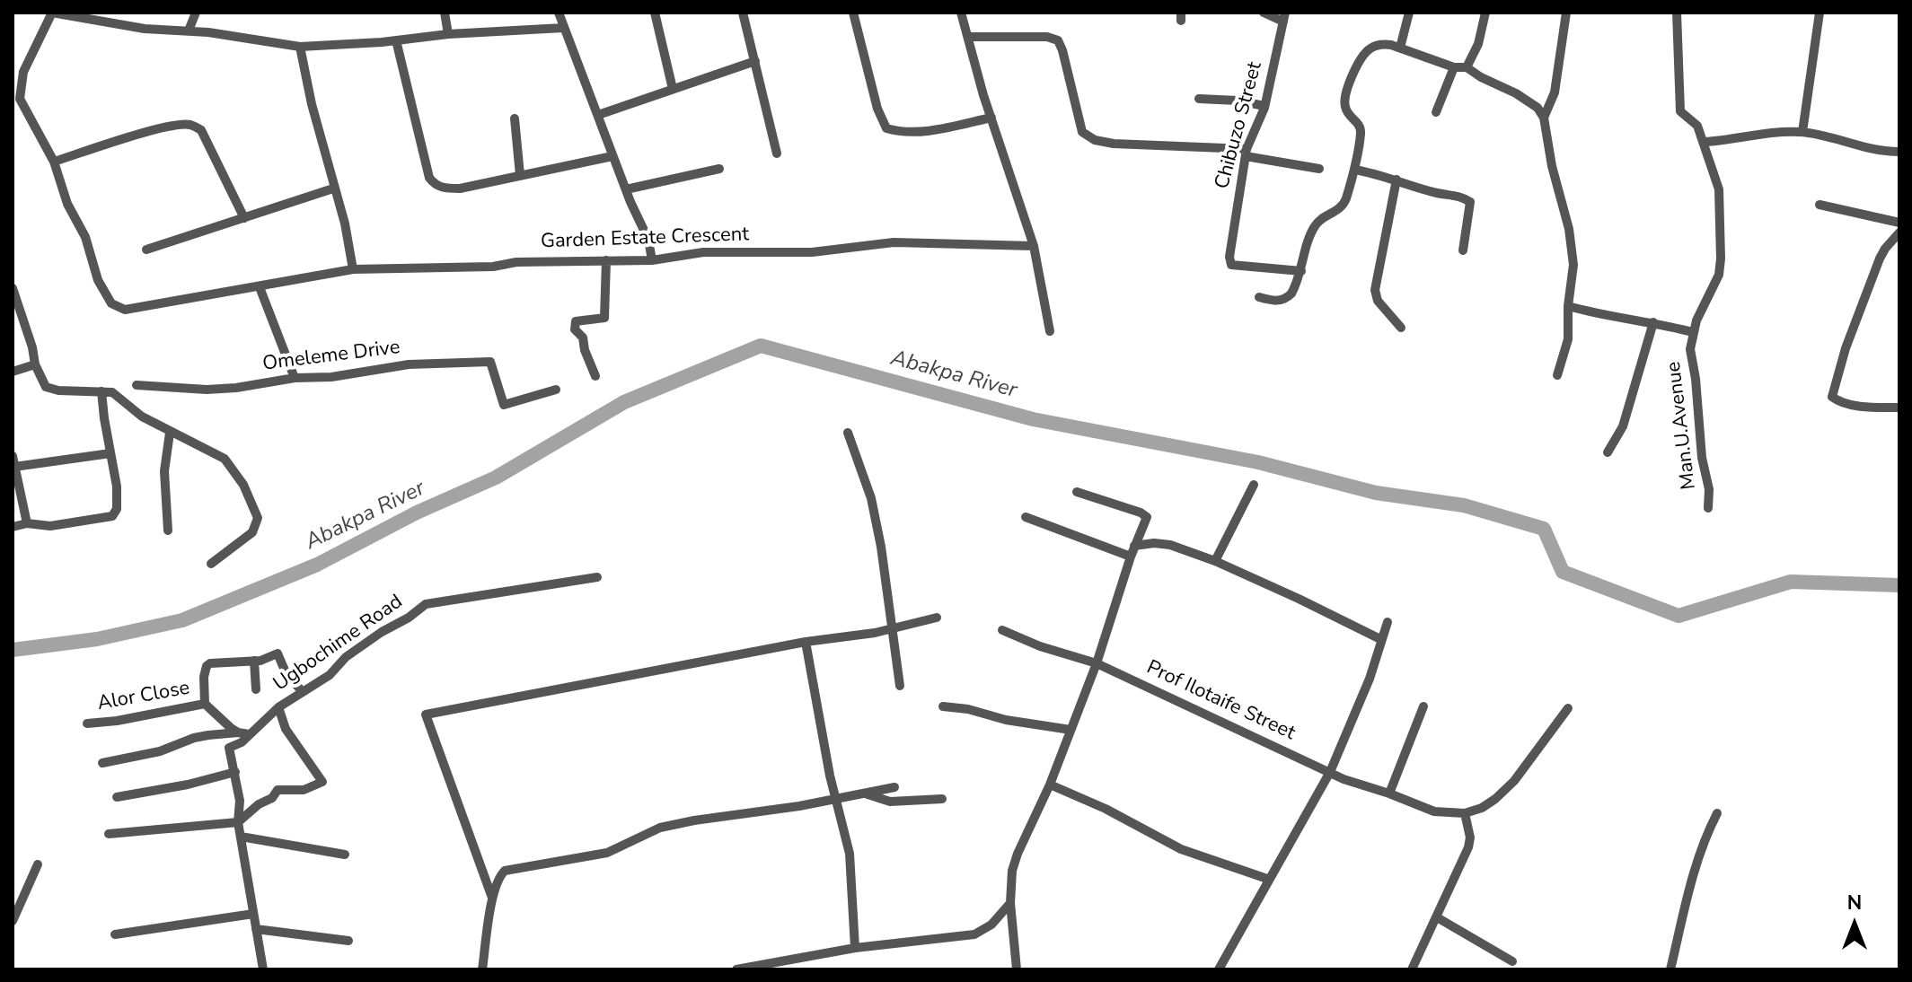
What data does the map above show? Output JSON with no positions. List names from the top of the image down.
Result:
{
  "streets": {
    "street": [
      "Chibuzo Street",
      "Garden Estate Crescent",
      "Omeleme Drive",
      "Man.U.Avenue",
      "Ugbochime Road",
      "Alor Close",
      "Prof Ilotaife Street"
    ]
  },
  "water": ["Abakpa River"],
  "north": "top"
}
